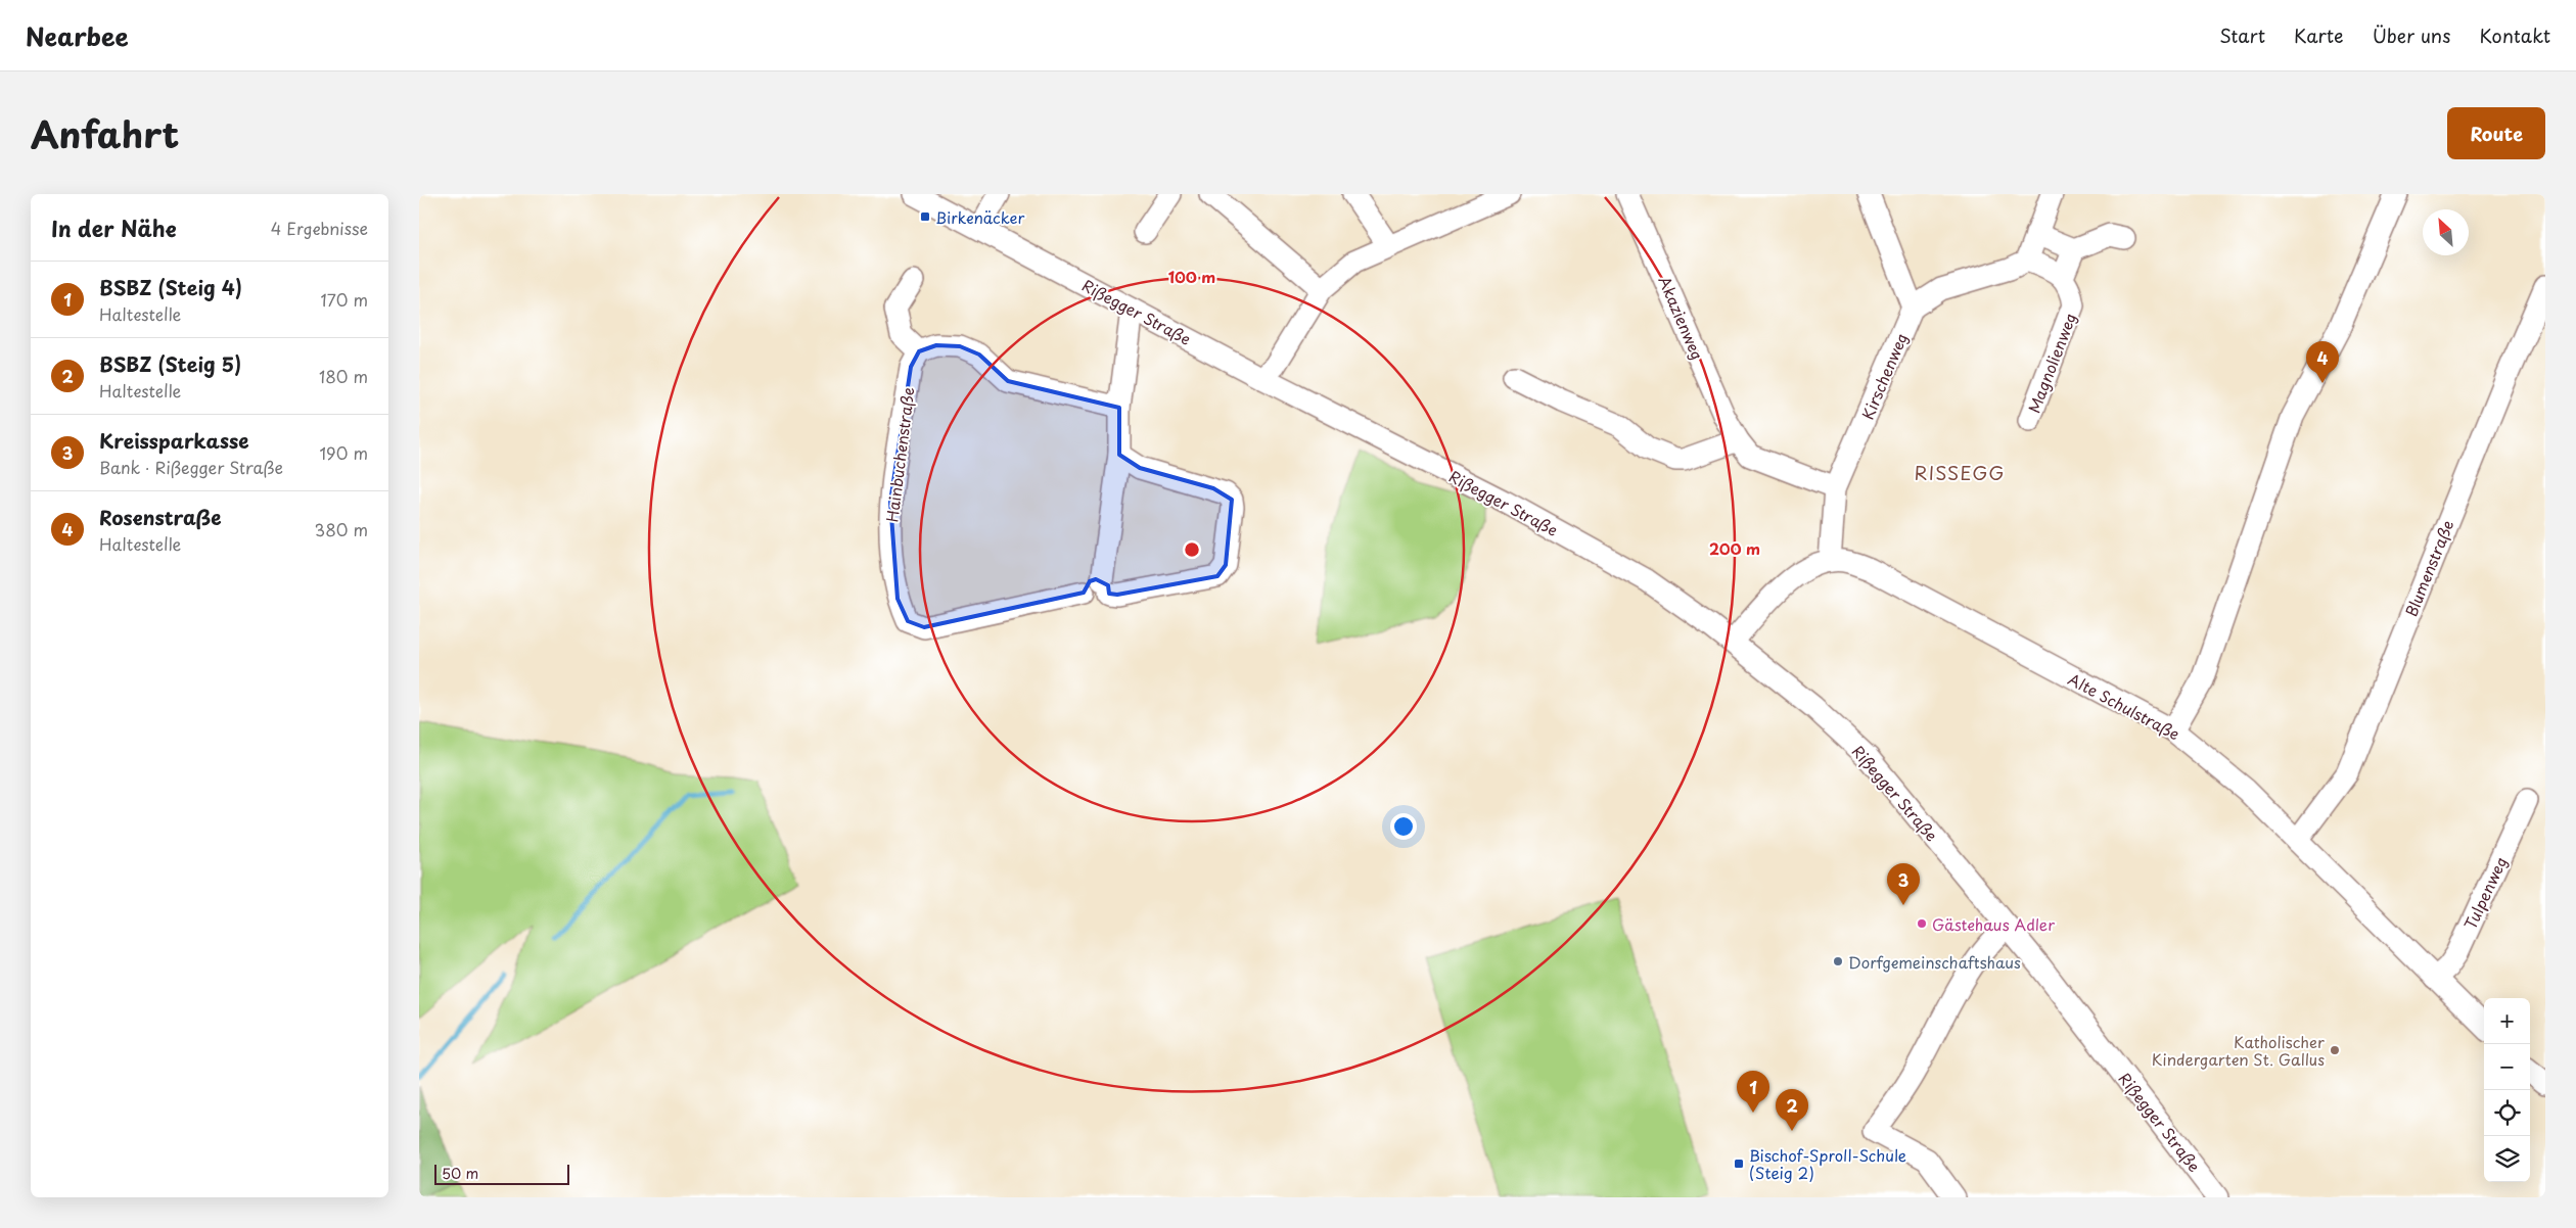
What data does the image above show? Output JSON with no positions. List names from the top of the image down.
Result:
{
  "streets": {
    "street": [
      "Rißegger Straße",
      "Akazienweg",
      "Magnolienweg",
      "Kirschenweg",
      "Hainbuchenstraße",
      "Blumenstraße",
      "Alte Schulstraße",
      "Tulpenweg"
    ]
  },
  "crossings": [
    ["Rißegger Straße", "Alte Schulstraße"],
    ["Akazienweg", "Kirschenweg"],
    ["Kirschenweg", "Alte Schulstraße"],
    ["Blumenstraße", "Alte Schulstraße"],
    ["Alte Schulstraße", "Tulpenweg"]
  ],
  "districts": ["RISSEGG"],
  "places": {
    "transit": ["Birkenäcker", "Bischof-Sproll-Schule (Steig 2)"],
    "other": ["Gästehaus Adler", "Dorfgemeinschaftshaus", "Katholischer Kindergarten St. Gallus"]
  },
  "scale_bar": "50 m",
  "north": "top left",
  "page": {
    "header": "Nearbee",
    "nav": [
      "Start",
      "Karte",
      "Über uns",
      "Kontakt"
    ],
    "title": "Anfahrt",
    "buttons": "Route",
    "heading": ["In der Nähe", "4 Ergebnisse"],
    "list": [
      {
        "mark": "1",
        "name": "BSBZ (Steig 4)",
        "note": "Haltestelle",
        "value": "170 m"
      },
      {
        "mark": "2",
        "name": "BSBZ (Steig 5)",
        "note": "Haltestelle",
        "value": "180 m"
      },
      {
        "mark": "3",
        "name": "Kreissparkasse",
        "note": "Bank · Rißegger Straße",
        "value": "190 m"
      },
      {
        "mark": "4",
        "name": "Rosenstraße",
        "note": "Haltestelle",
        "value": "380 m"
      }
    ],
    "pins": [
      "4",
      "3",
      "1",
      "2"
    ],
    "map_buttons": ["+", "−"],
    "scale": "50 m"
  },
  "rings": ["100 m", "200 m"]
}
